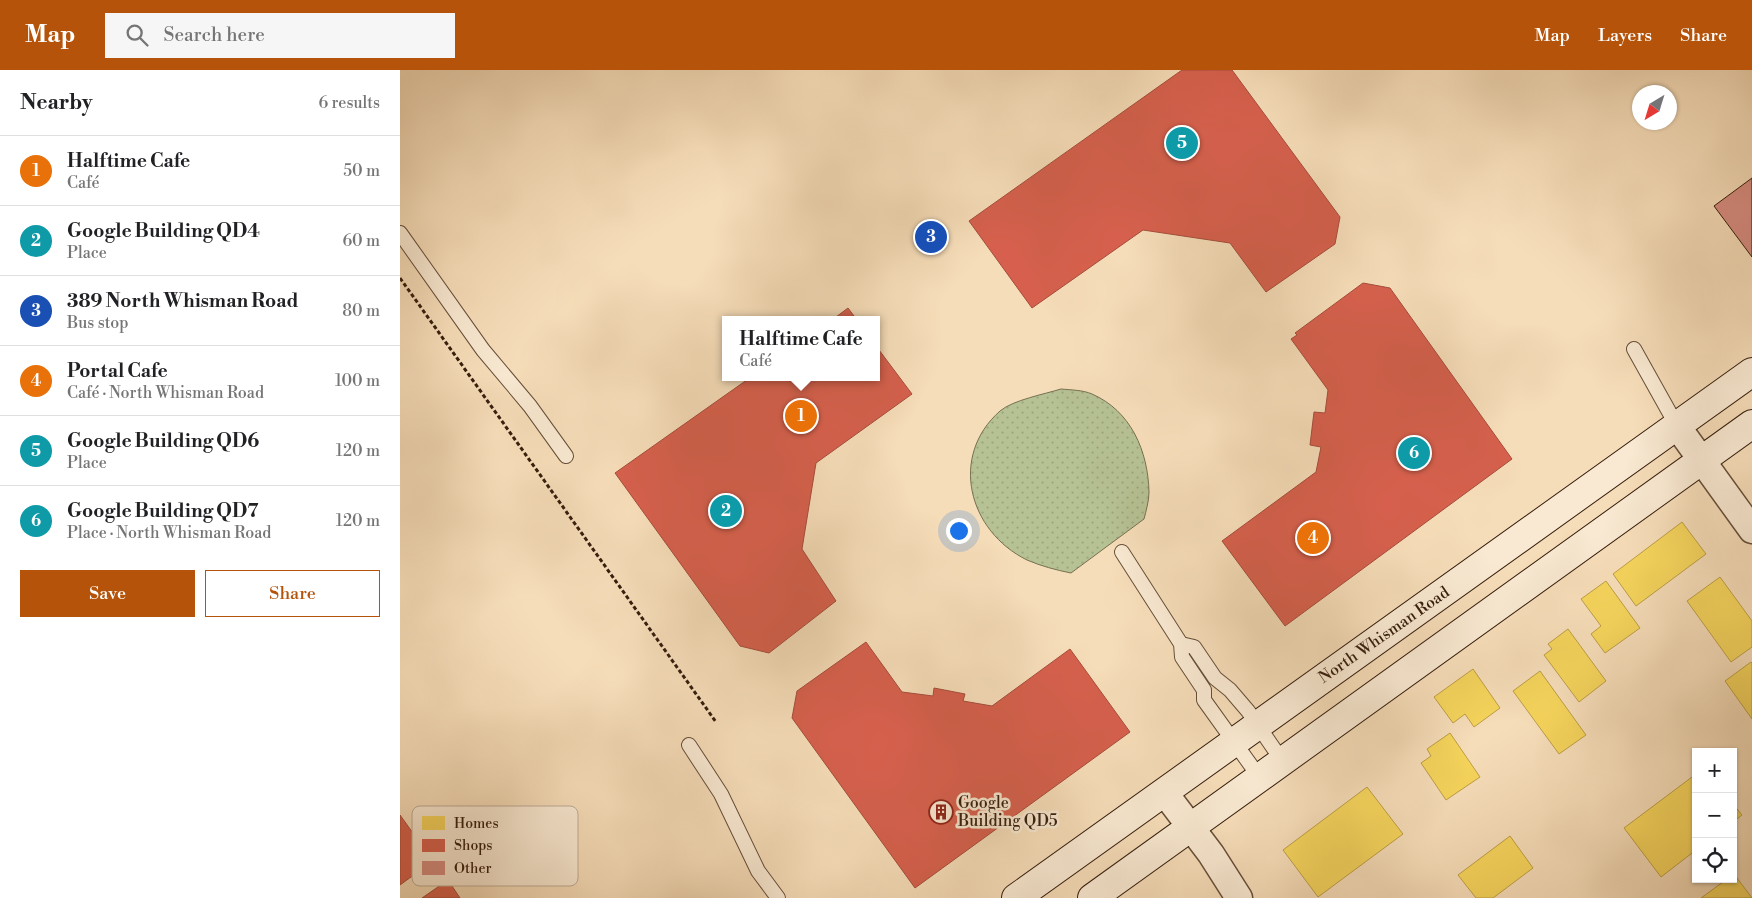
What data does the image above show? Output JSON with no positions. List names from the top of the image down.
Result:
{
  "streets": {
    "main road": ["North Whisman Road"]
  },
  "places": {
    "building": ["Google Building QD5"]
  },
  "legend": ["Homes", "Shops", "Other"],
  "north": "bottom left",
  "page": {
    "header": "Map",
    "search": "Search here",
    "nav": ["Map", "Layers", "Share"],
    "heading": ["Nearby", "6 results"],
    "pins": [
      "5",
      "3",
      "1",
      "6",
      "2",
      "4"
    ],
    "list": [
      {
        "mark": "1",
        "name": "Halftime Cafe",
        "note": "Café",
        "value": "50 m"
      },
      {
        "mark": "2",
        "name": "Google Building QD4",
        "note": "Place",
        "value": "60 m"
      },
      {
        "mark": "3",
        "name": "389 North Whisman Road",
        "note": "Bus stop",
        "value": "80 m"
      },
      {
        "mark": "4",
        "name": "Portal Cafe",
        "note": "Café · North Whisman Road",
        "value": "100 m"
      },
      {
        "mark": "5",
        "name": "Google Building QD6",
        "note": "Place",
        "value": "120 m"
      },
      {
        "mark": "6",
        "name": "Google Building QD7",
        "note": "Place · North Whisman Road",
        "value": "120 m"
      }
    ],
    "popup": ["Halftime Cafe", "Café"],
    "buttons": ["Save", "Share"],
    "map_buttons": ["+", "−"]
  }
}
